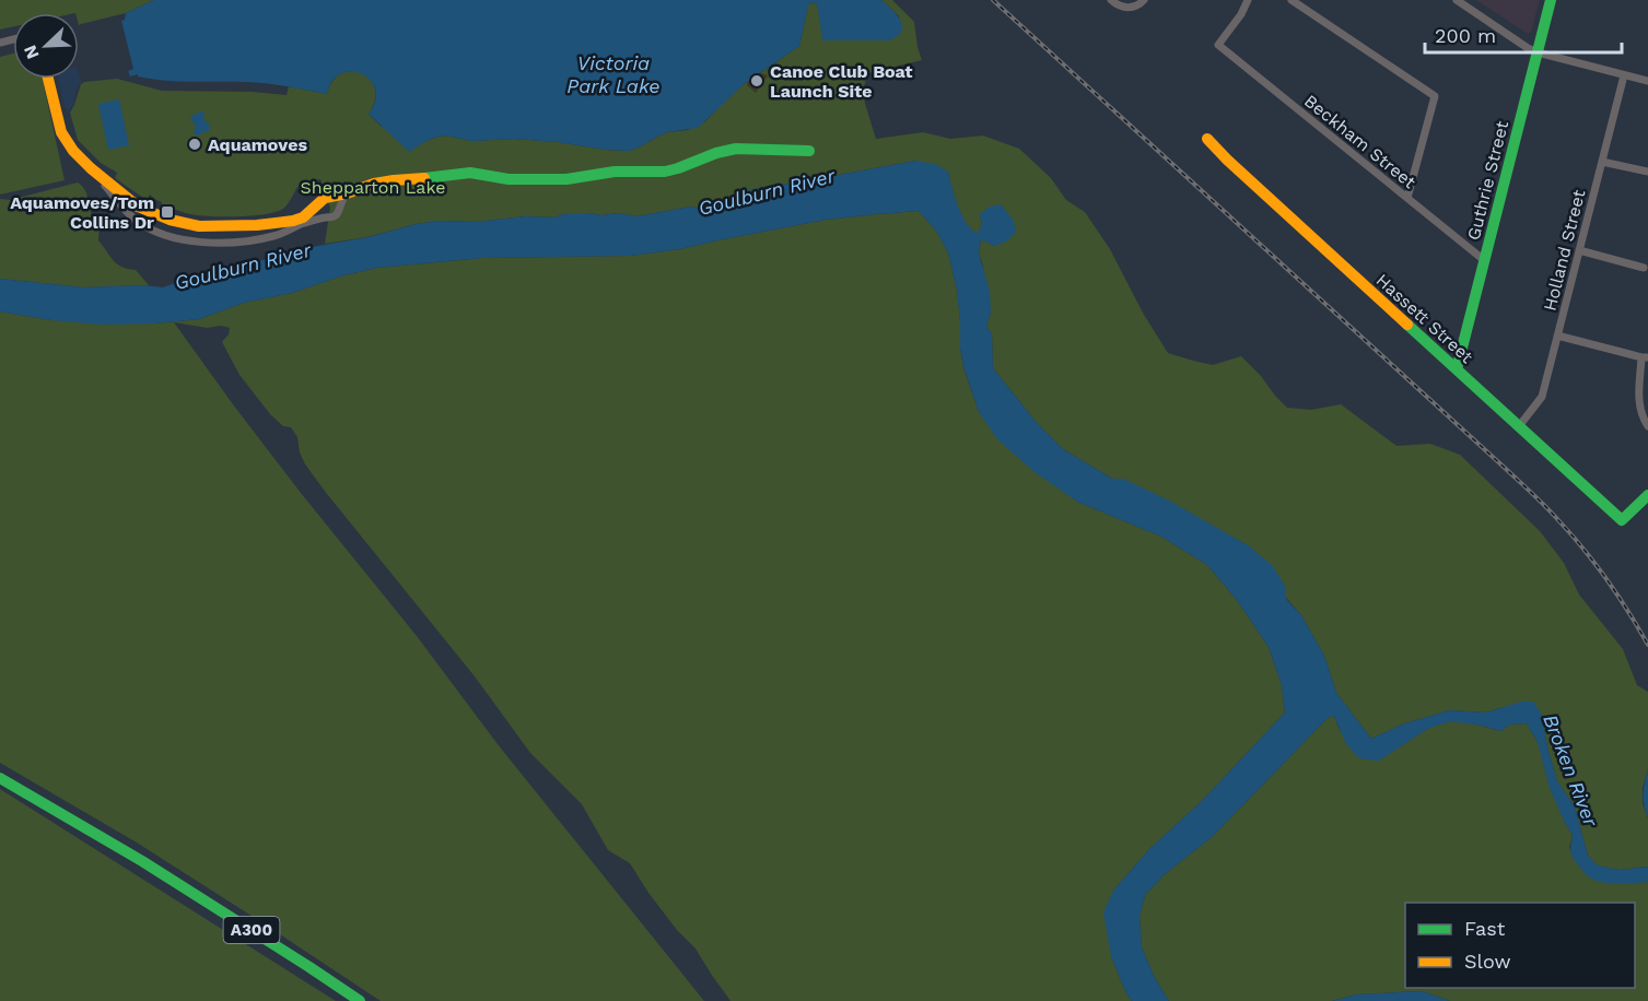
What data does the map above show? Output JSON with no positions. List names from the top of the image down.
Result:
{
  "streets": {
    "main road": ["Guthrie Street", "Hassett Street", "A300"],
    "street": ["Beckham Street", "Holland Street"]
  },
  "crossings": [
    ["Beckham Street", "Guthrie Street"],
    ["Guthrie Street", "Hassett Street"],
    ["Holland Street", "Hassett Street"]
  ],
  "water": ["Victoria Park Lake", "Goulburn River", "Broken River"],
  "parks": ["Shepparton Lake"],
  "places": {
    "other": ["Canoe Club Boat Launch Site", "Aquamoves"],
    "transit": ["Aquamoves/Tom Collins Dr"]
  },
  "legend": ["Fast", "Slow"],
  "scale_bar": "200 m",
  "north": "bottom left"
}
